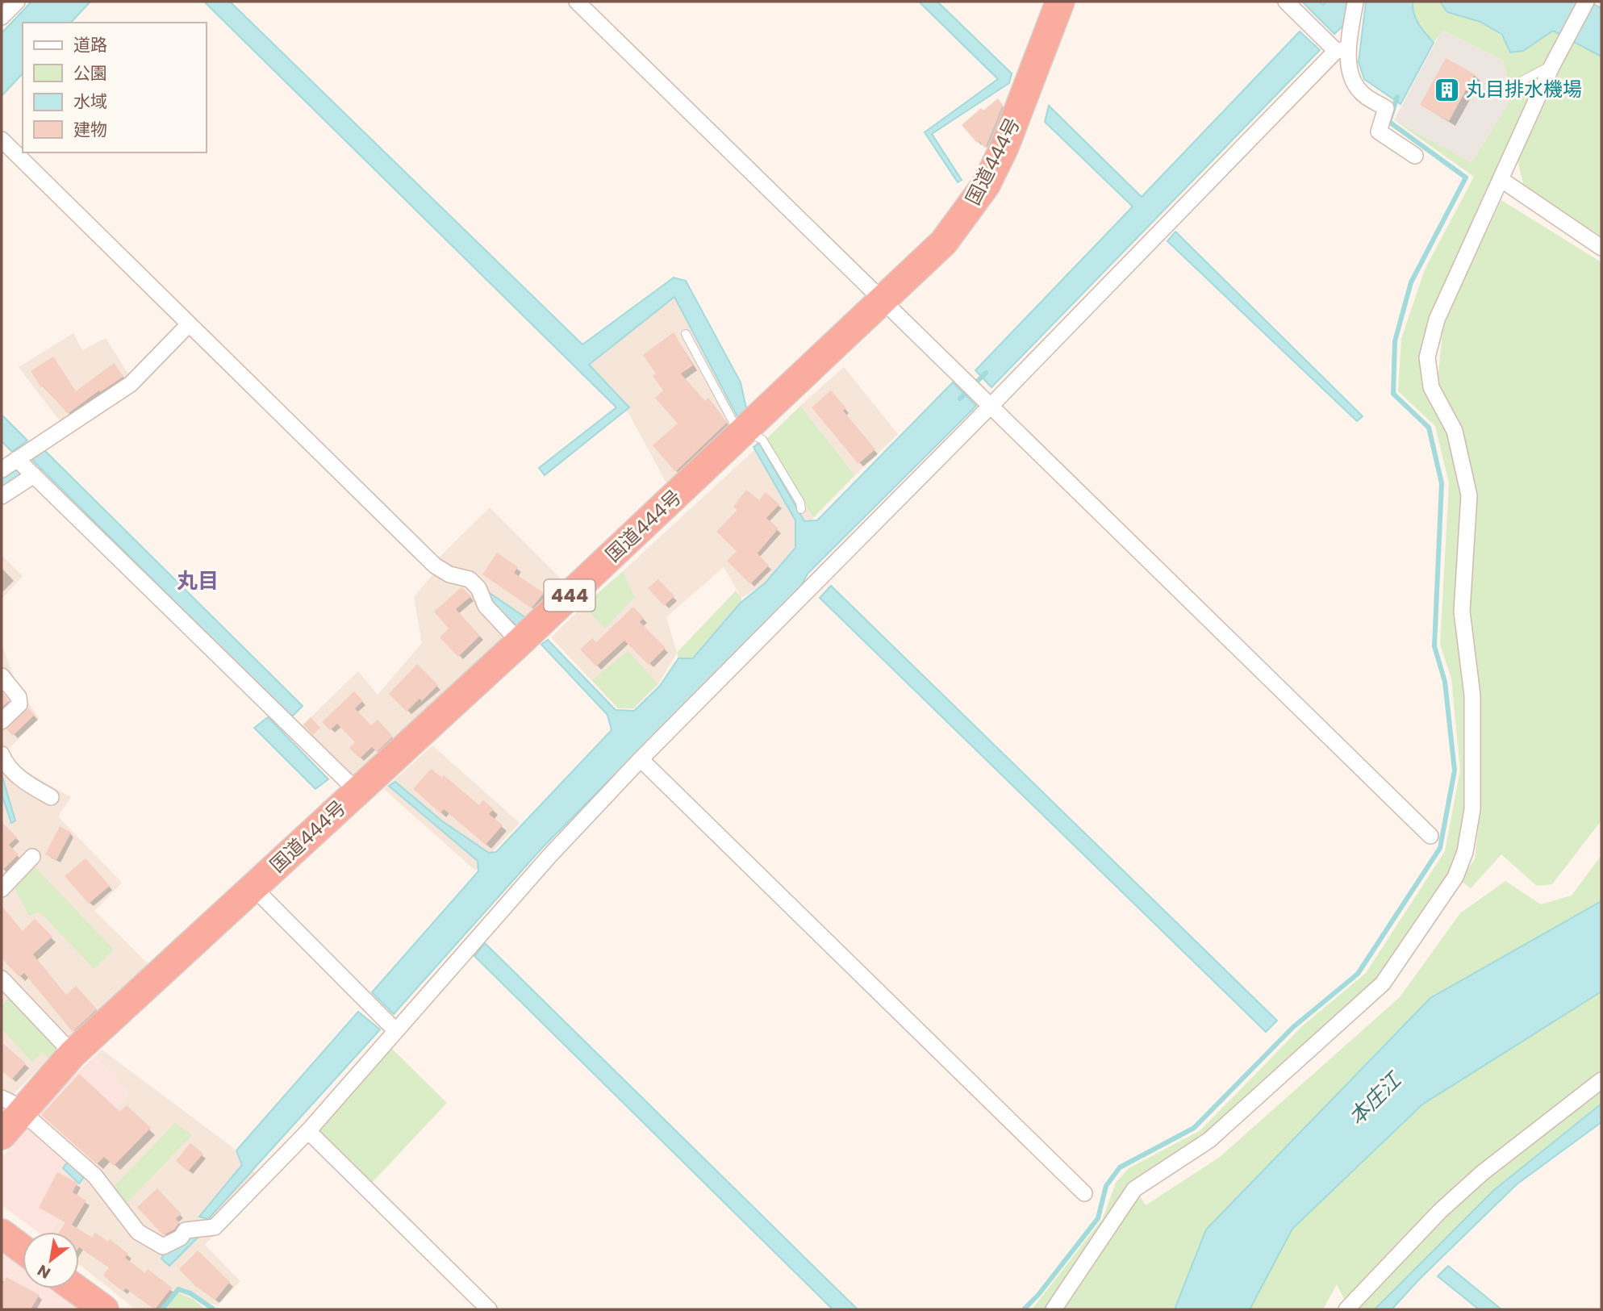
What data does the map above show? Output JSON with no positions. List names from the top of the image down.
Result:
{
  "streets": {
    "highway": ["国道444号", "444"]
  },
  "districts": ["丸目"],
  "water": ["本庄江"],
  "places": {
    "building": ["丸目排水機場"]
  },
  "legend": [
    "道路",
    "公園",
    "水域",
    "建物"
  ],
  "north": "bottom left"
}
